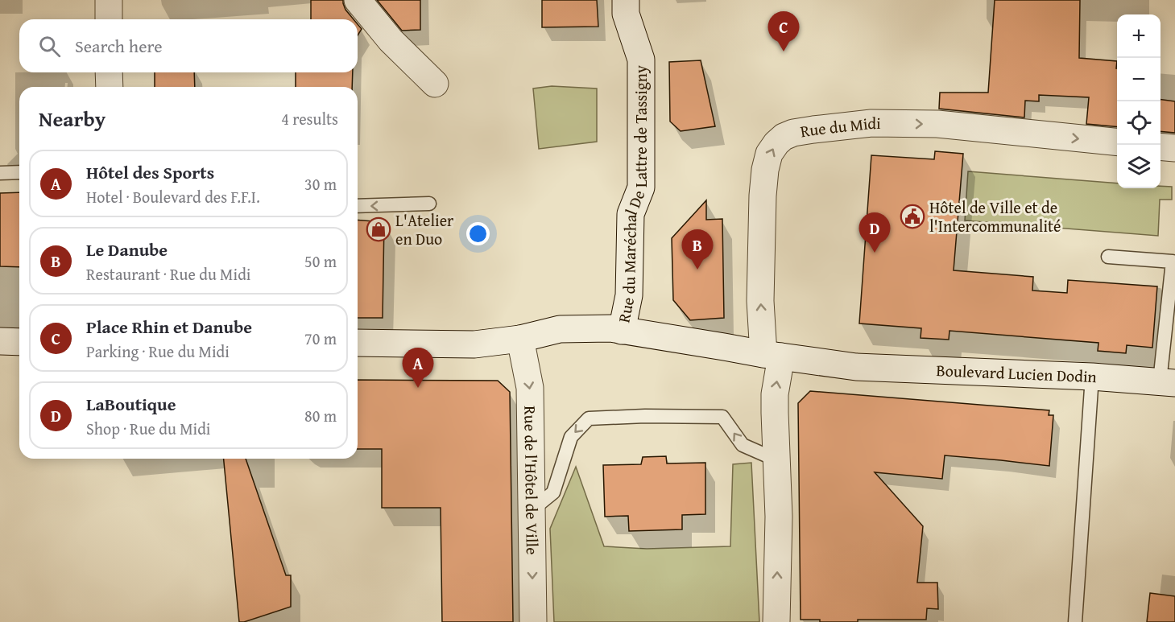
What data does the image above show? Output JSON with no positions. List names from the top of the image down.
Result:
{
  "streets": {
    "street": [
      "Rue du Midi",
      "Rue du Maréchal De Lattre de Tassigny",
      "Boulevard Lucien Dodin",
      "Rue de l'Hôtel de Ville"
    ]
  },
  "crossings": [
    ["Rue du Midi", "Boulevard Lucien Dodin"],
    ["Rue du Maréchal De Lattre de Tassigny", "Boulevard Lucien Dodin"],
    ["Boulevard Lucien Dodin", "Rue de l'Hôtel de Ville"]
  ],
  "one_way": ["Rue de l'Hôtel de Ville"],
  "places": {
    "public building": ["Hôtel de Ville et de l'Intercommunalité"],
    "shop": ["L'Atelier en Duo"]
  },
  "page": {
    "pins": [
      "C",
      "D",
      "B",
      "A"
    ],
    "map_buttons": ["+", "−"],
    "search": "Search here",
    "heading": ["Nearby", "4 results"],
    "list": [
      {
        "mark": "A",
        "name": "Hôtel des Sports",
        "note": "Hotel · Boulevard des F.F.I.",
        "value": "30 m"
      },
      {
        "mark": "B",
        "name": "Le Danube",
        "note": "Restaurant · Rue du Midi",
        "value": "50 m"
      },
      {
        "mark": "C",
        "name": "Place Rhin et Danube",
        "note": "Parking · Rue du Midi",
        "value": "70 m"
      },
      {
        "mark": "D",
        "name": "LaBoutique",
        "note": "Shop · Rue du Midi",
        "value": "80 m"
      }
    ]
  }
}
